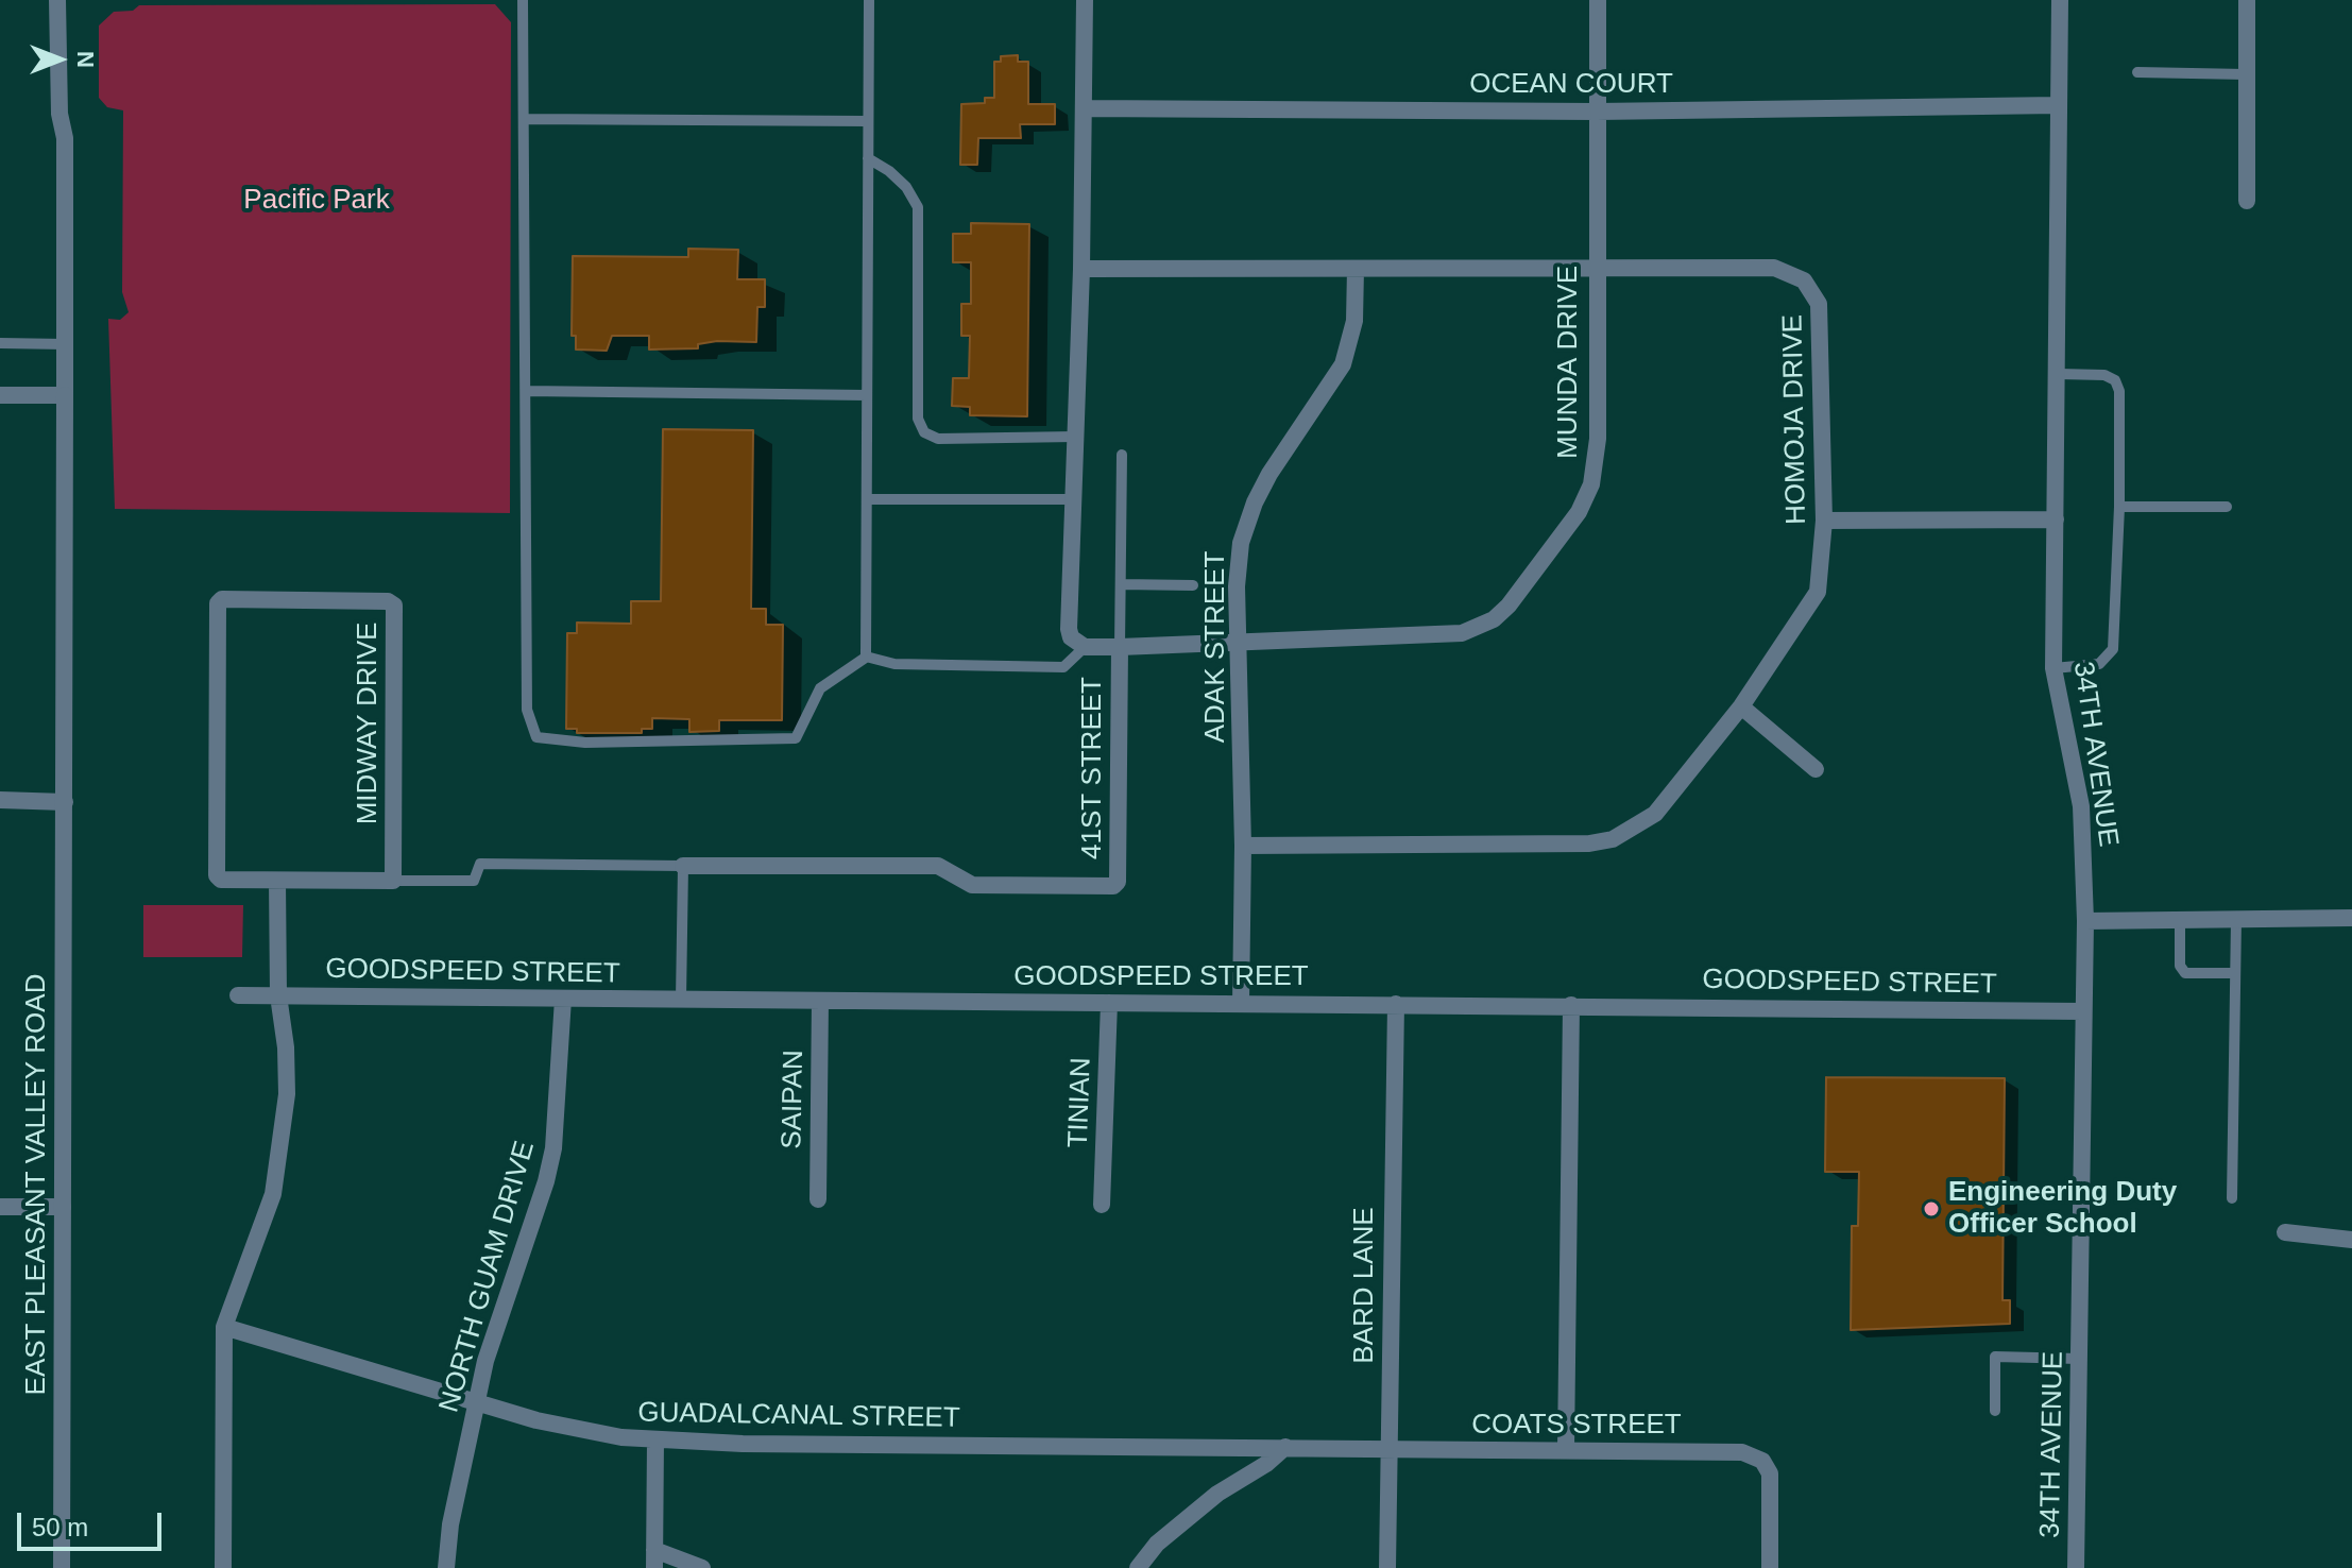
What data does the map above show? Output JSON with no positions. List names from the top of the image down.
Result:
{
  "streets": {
    "street": [
      "OCEAN COURT",
      "MUNDA DRIVE",
      "HOMOJA DRIVE",
      "ADAK STREET",
      "MIDWAY DRIVE",
      "34TH AVENUE",
      "41ST STREET",
      "GOODSPEED STREET",
      "SAIPAN",
      "TINIAN",
      "EAST PLEASANT VALLEY ROAD",
      "NORTH GUAM DRIVE",
      "BARD LANE",
      "GUADALCANAL STREET",
      "COATS STREET"
    ]
  },
  "crossings": [
    ["OCEAN COURT", "MUNDA DRIVE"],
    ["OCEAN COURT", "34TH AVENUE"],
    ["OCEAN COURT", "41ST STREET"],
    ["MUNDA DRIVE", "HOMOJA DRIVE"],
    ["MUNDA DRIVE", "ADAK STREET"],
    ["MUNDA DRIVE", "41ST STREET"],
    ["HOMOJA DRIVE", "ADAK STREET"],
    ["HOMOJA DRIVE", "41ST STREET"],
    ["ADAK STREET", "GOODSPEED STREET"],
    ["34TH AVENUE", "GOODSPEED STREET"],
    ["GOODSPEED STREET", "SAIPAN"],
    ["GOODSPEED STREET", "TINIAN"],
    ["GOODSPEED STREET", "NORTH GUAM DRIVE"],
    ["GOODSPEED STREET", "BARD LANE"],
    ["NORTH GUAM DRIVE", "GUADALCANAL STREET"],
    ["BARD LANE", "GUADALCANAL STREET"],
    ["BARD LANE", "COATS STREET"],
    ["GUADALCANAL STREET", "COATS STREET"]
  ],
  "parks": ["Pacific Park"],
  "places": ["Engineering Duty Officer School"],
  "scale_bar": "50 m",
  "north": "right"
}
